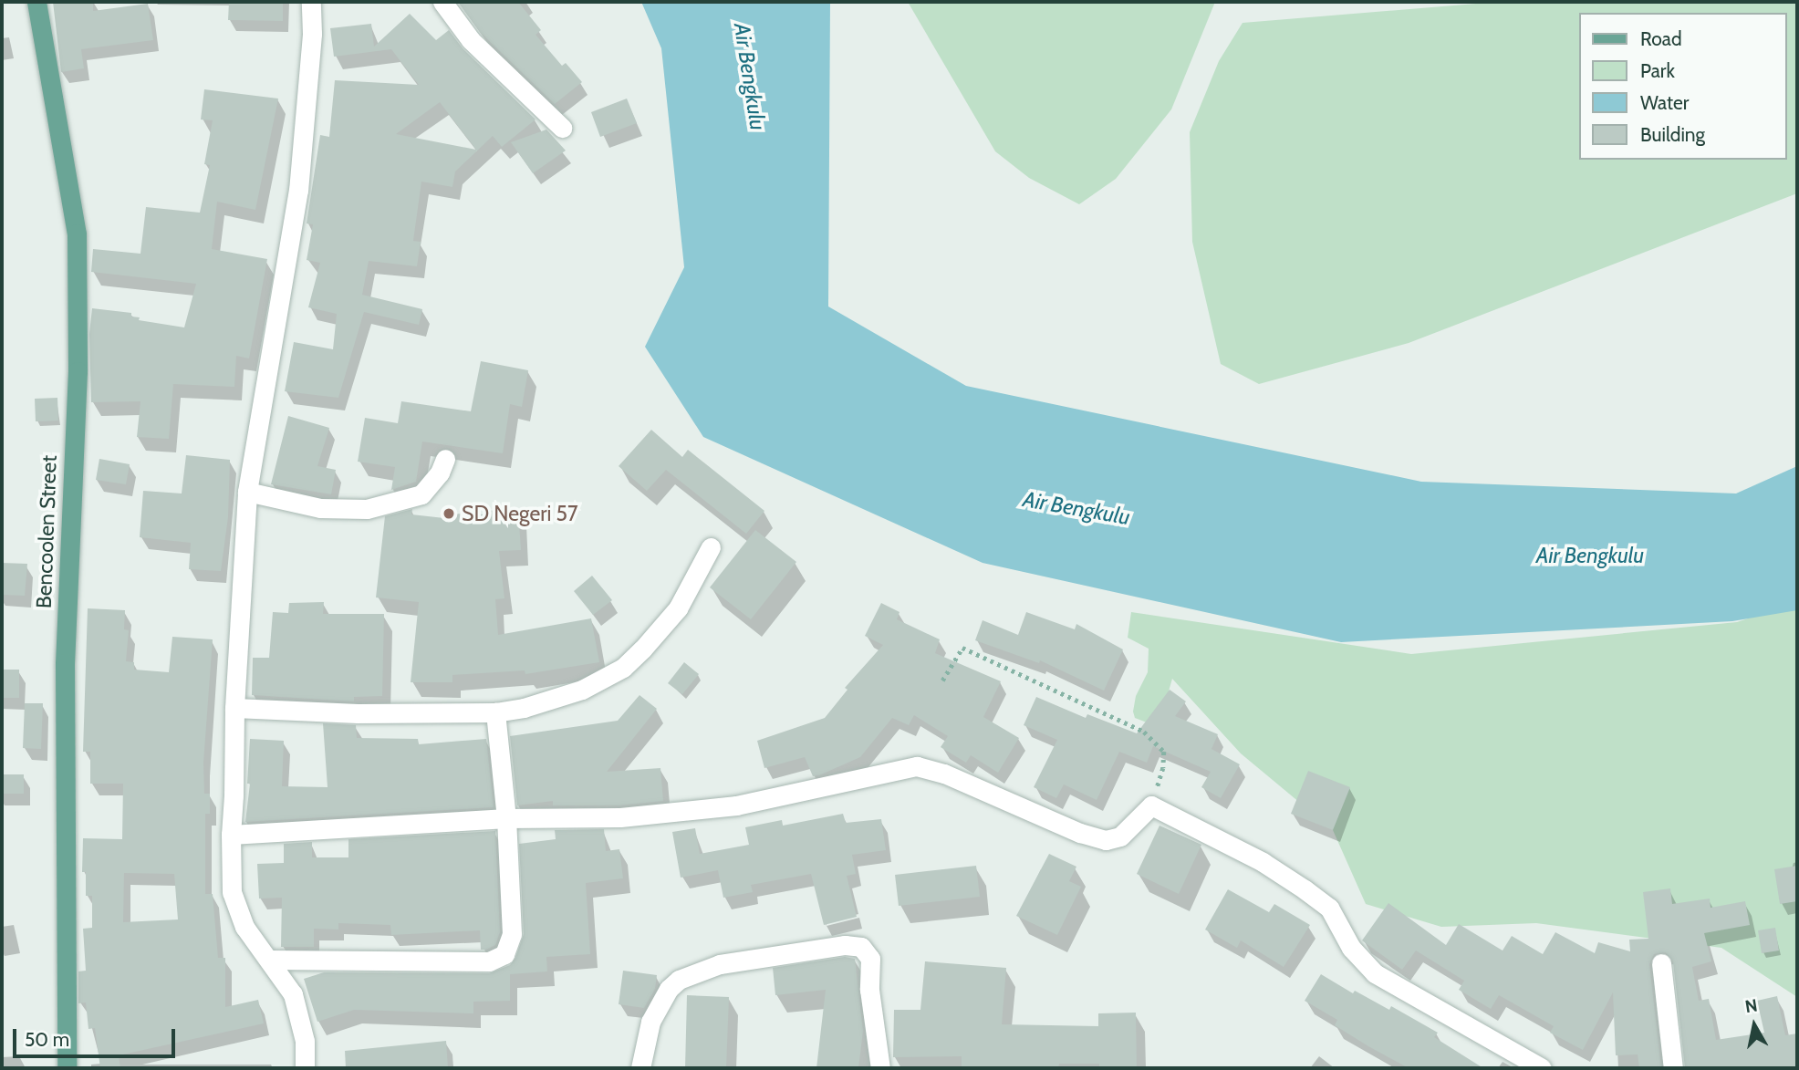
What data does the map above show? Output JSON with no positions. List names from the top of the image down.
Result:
{
  "streets": {
    "main road": ["Bencoolen Street"]
  },
  "water": ["Air Bengkulu"],
  "places": ["SD Negeri 57"],
  "legend": [
    "Road",
    "Park",
    "Water",
    "Building"
  ],
  "scale_bar": "50 m",
  "north": "top"
}
